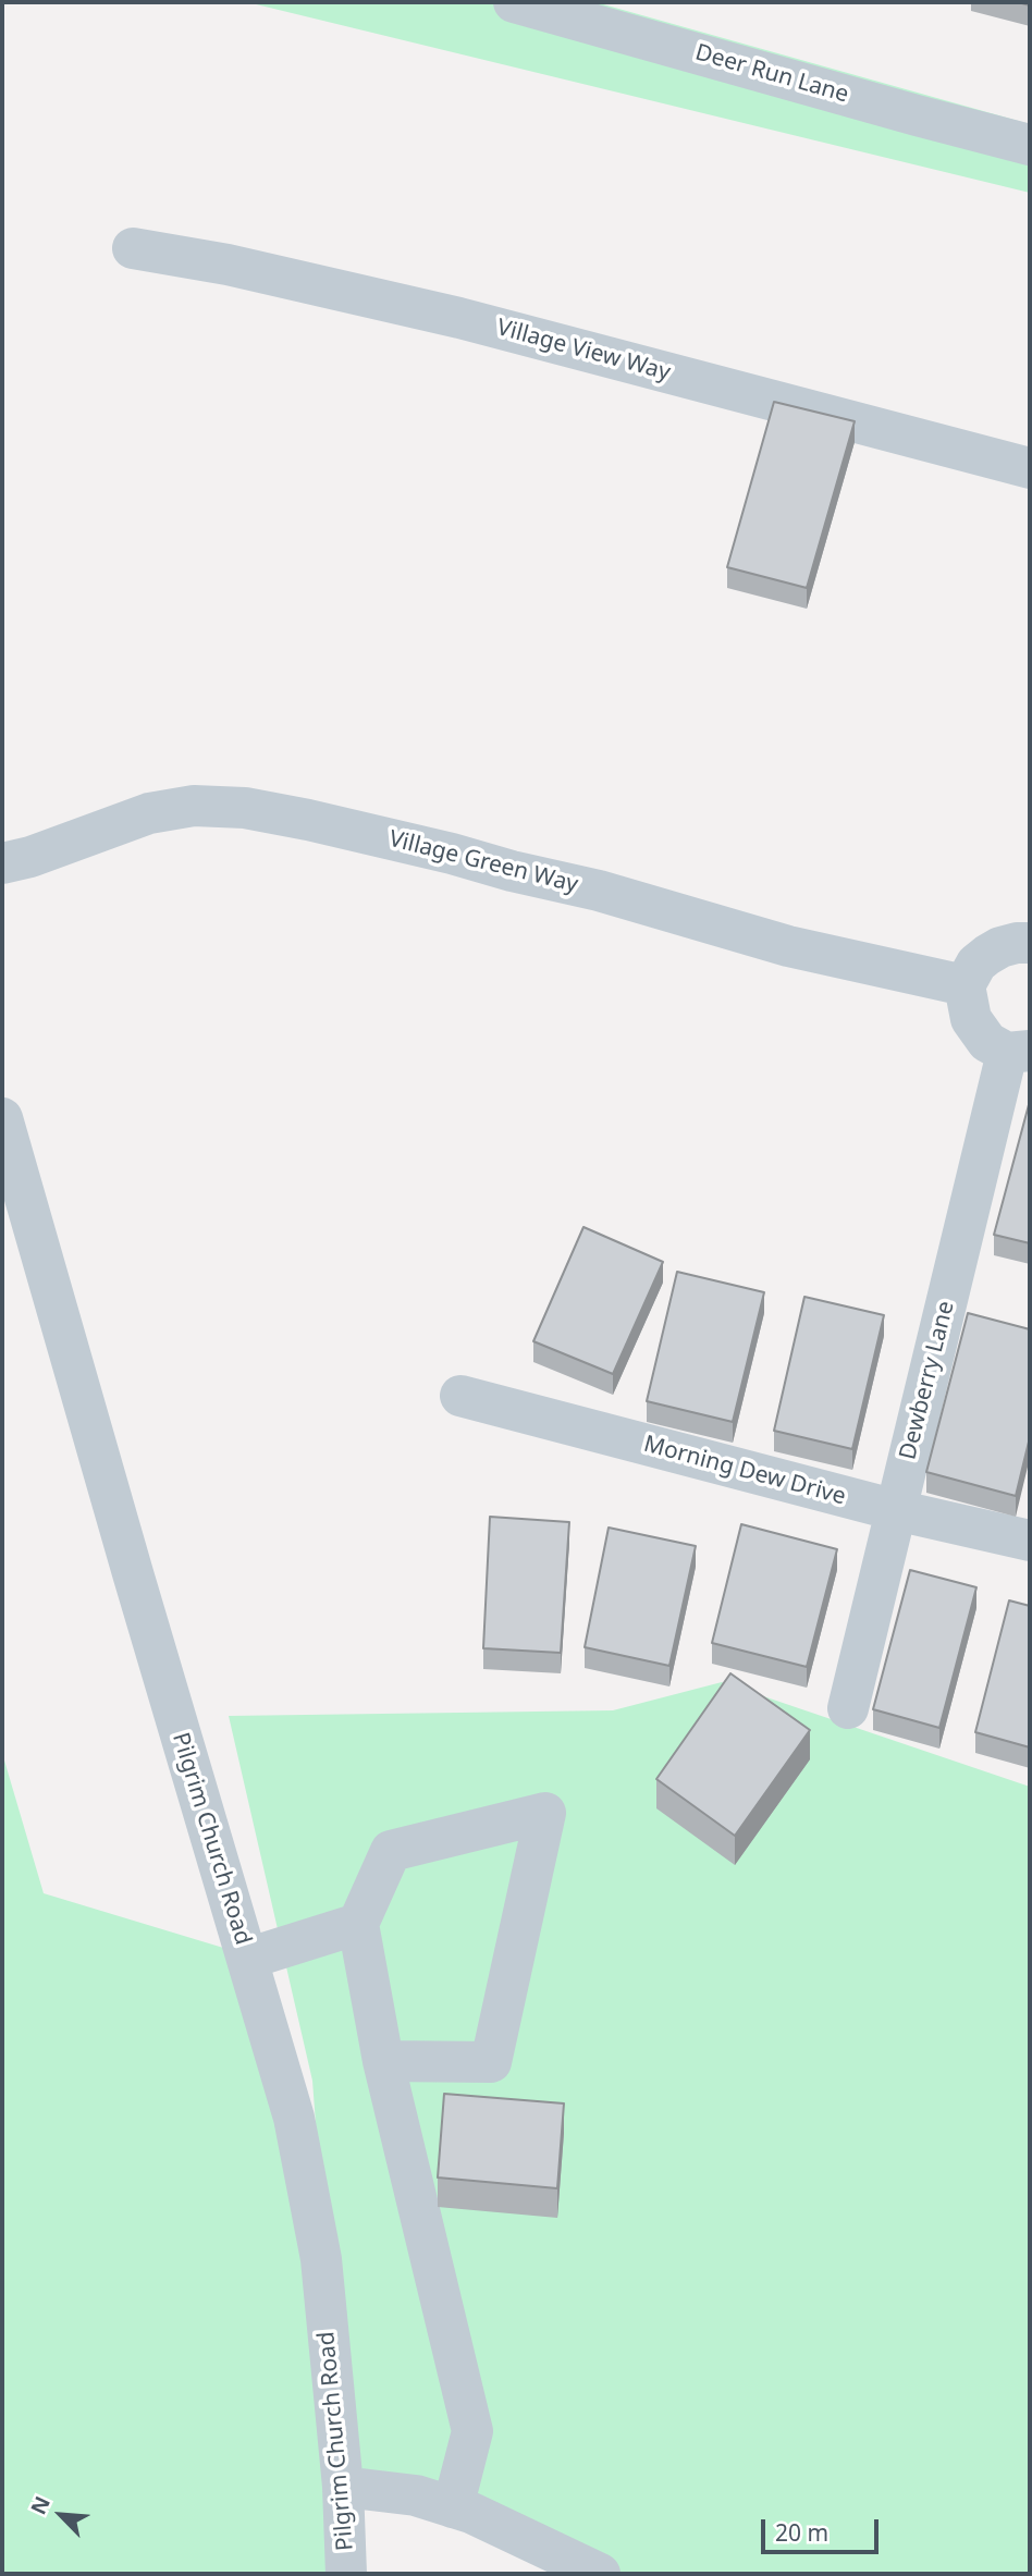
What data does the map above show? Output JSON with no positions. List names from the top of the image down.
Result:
{
  "streets": {
    "street": [
      "Deer Run Lane",
      "Village View Way",
      "Village Green Way",
      "Dewberry Lane",
      "Morning Dew Drive",
      "Pilgrim Church Road"
    ]
  },
  "crossings": [
    ["Dewberry Lane", "Morning Dew Drive"]
  ],
  "scale_bar": "20 m",
  "north": "top left"
}
